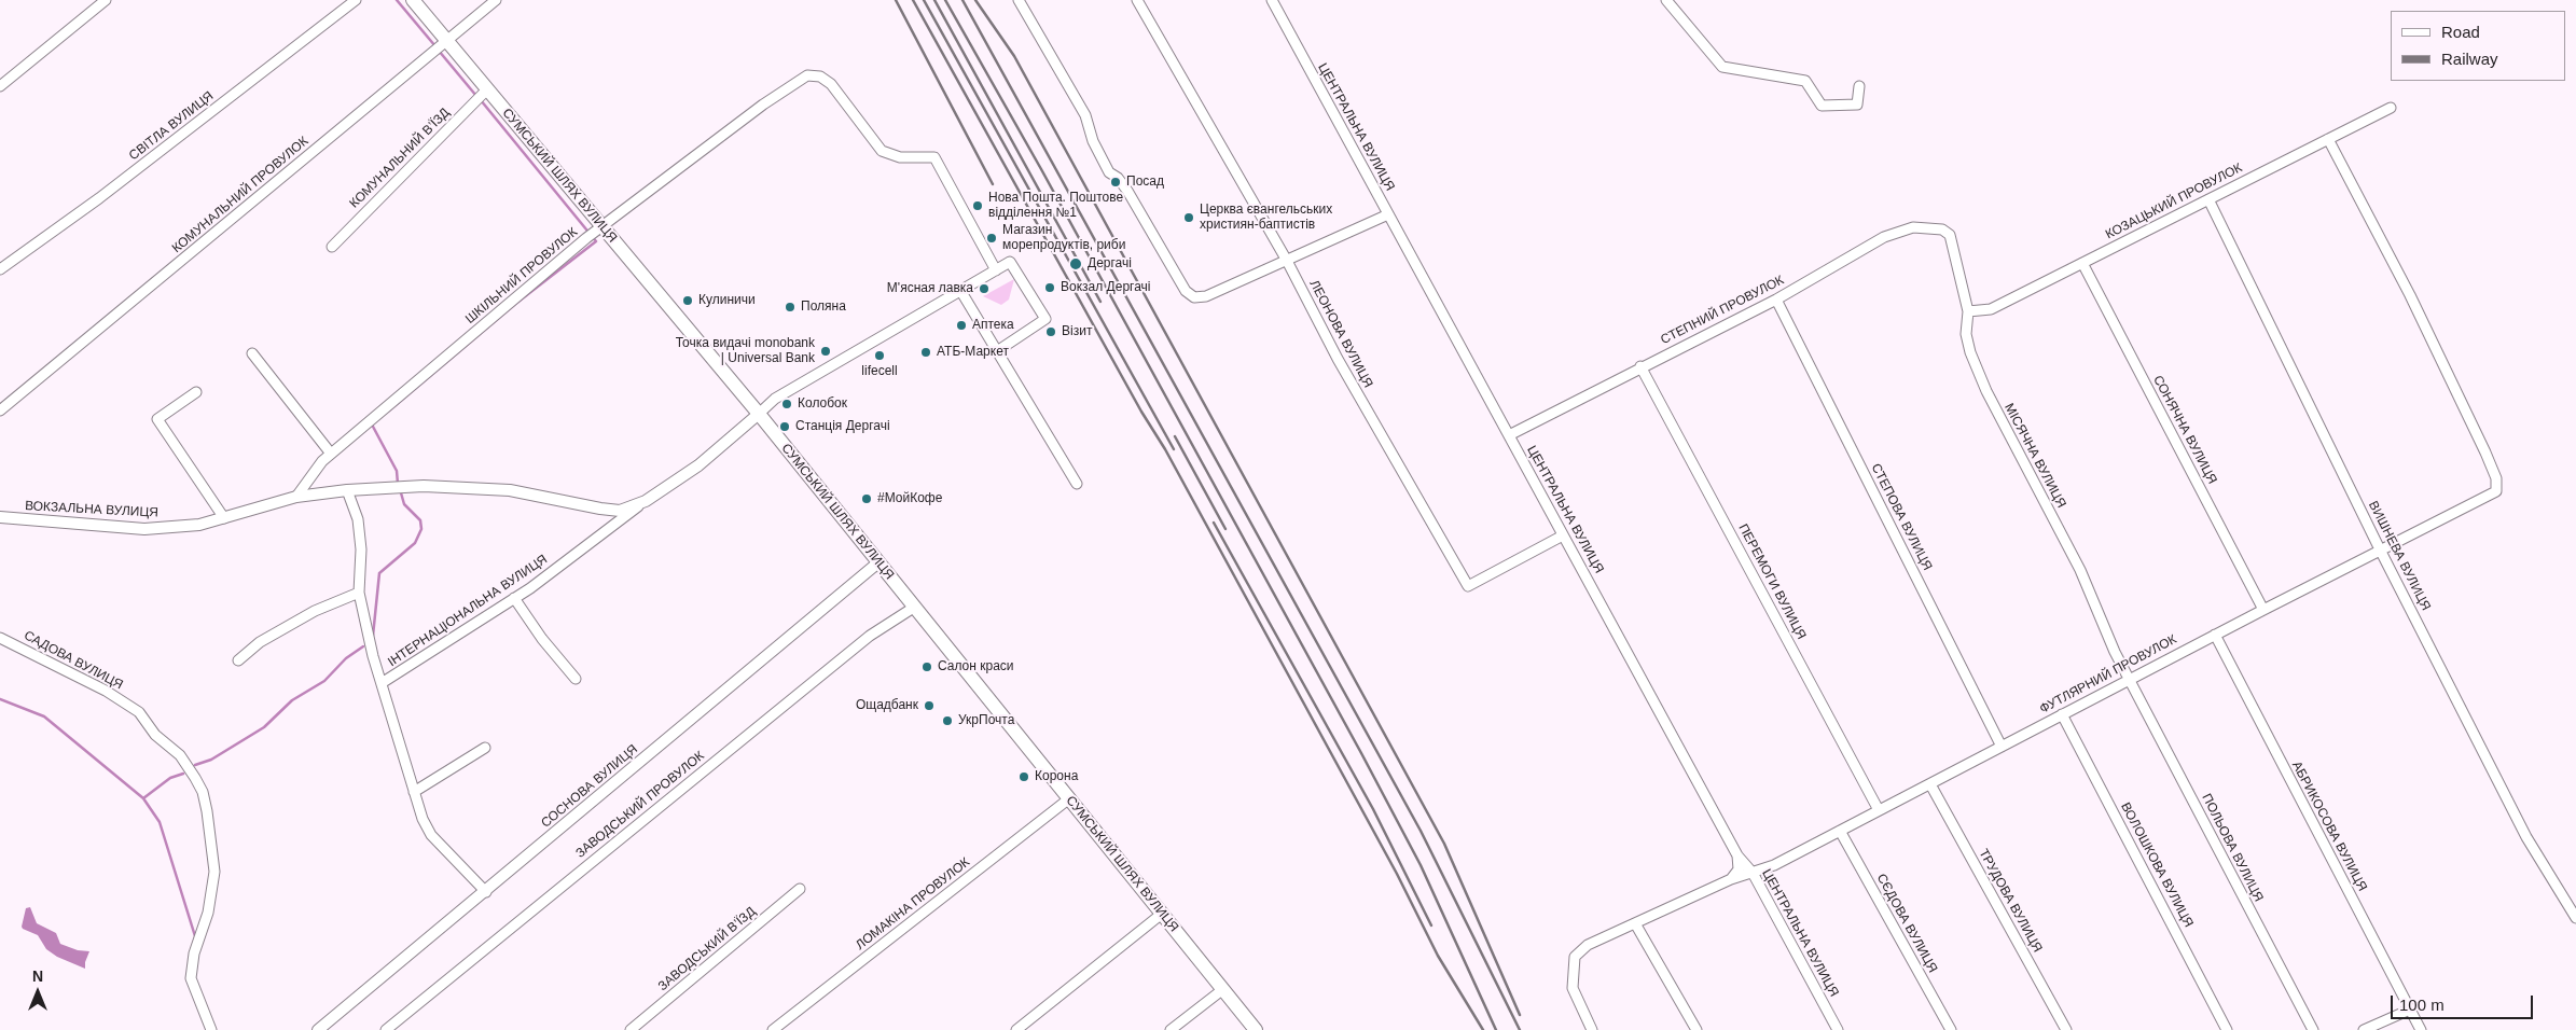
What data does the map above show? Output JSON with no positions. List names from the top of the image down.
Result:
{
  "streets": {
    "main road": ["СУМСЬКИЙ ШЛЯХ ВУЛИЦЯ"],
    "street": [
      "СВІТЛА ВУЛИЦЯ",
      "ЦЕНТРАЛЬНА ВУЛИЦЯ",
      "КОМУНАЛЬНИЙ В’ЇЗД",
      "КОМУНАЛЬНИЙ ПРОВУЛОК",
      "КОЗАЦЬКИЙ ПРОВУЛОК",
      "ШКІЛЬНИЙ ПРОВУЛОК",
      "СТЕПНИЙ ПРОВУЛОК",
      "ЛЕОНОВА ВУЛИЦЯ",
      "СОНЯЧНА ВУЛИЦЯ",
      "МІСЯЧНА ВУЛИЦЯ",
      "ВОКЗАЛЬНА ВУЛИЦЯ",
      "СТЕПОВА ВУЛИЦЯ",
      "ВИШНЕВА ВУЛИЦЯ",
      "ПЕРЕМОГИ ВУЛИЦЯ",
      "ІНТЕРНАЦІОНАЛЬНА ВУЛИЦЯ",
      "САДОВА ВУЛИЦЯ",
      "ФУТЛЯРНИЙ ПРОВУЛОК",
      "СОСНОВА ВУЛИЦЯ",
      "ЗАВОДСЬКИЙ ПРОВУЛОК",
      "АБРИКОСОВА ВУЛИЦЯ",
      "ПОЛЬОВА ВУЛИЦЯ",
      "ВОЛОШКОВА ВУЛИЦЯ",
      "ТРУДОВА ВУЛИЦЯ",
      "ЛОМАКІНА ПРОВУЛОК",
      "СЄДОВА ВУЛИЦЯ",
      "ЗАВОДСЬКИЙ В’ЇЗД"
    ]
  },
  "crossings": [
    ["ЦЕНТРАЛЬНА ВУЛИЦЯ", "СТЕПНИЙ ПРОВУЛОК"],
    ["ЦЕНТРАЛЬНА ВУЛИЦЯ", "ЛЕОНОВА ВУЛИЦЯ"],
    ["ЦЕНТРАЛЬНА ВУЛИЦЯ", "ФУТЛЯРНИЙ ПРОВУЛОК"],
    ["КОМУНАЛЬНИЙ В’ЇЗД", "СУМСЬКИЙ ШЛЯХ ВУЛИЦЯ"],
    ["СУМСЬКИЙ ШЛЯХ ВУЛИЦЯ", "КОМУНАЛЬНИЙ ПРОВУЛОК"],
    ["СУМСЬКИЙ ШЛЯХ ВУЛИЦЯ", "ШКІЛЬНИЙ ПРОВУЛОК"],
    ["СУМСЬКИЙ ШЛЯХ ВУЛИЦЯ", "ВОКЗАЛЬНА ВУЛИЦЯ"],
    ["СУМСЬКИЙ ШЛЯХ ВУЛИЦЯ", "СОСНОВА ВУЛИЦЯ"],
    ["СУМСЬКИЙ ШЛЯХ ВУЛИЦЯ", "ЗАВОДСЬКИЙ ПРОВУЛОК"],
    ["СУМСЬКИЙ ШЛЯХ ВУЛИЦЯ", "ЛОМАКІНА ПРОВУЛОК"],
    ["КОЗАЦЬКИЙ ПРОВУЛОК", "СОНЯЧНА ВУЛИЦЯ"],
    ["КОЗАЦЬКИЙ ПРОВУЛОК", "МІСЯЧНА ВУЛИЦЯ"],
    ["КОЗАЦЬКИЙ ПРОВУЛОК", "ВИШНЕВА ВУЛИЦЯ"],
    ["КОЗАЦЬКИЙ ПРОВУЛОК", "ФУТЛЯРНИЙ ПРОВУЛОК"],
    ["ШКІЛЬНИЙ ПРОВУЛОК", "ВОКЗАЛЬНА ВУЛИЦЯ"],
    ["СТЕПНИЙ ПРОВУЛОК", "МІСЯЧНА ВУЛИЦЯ"],
    ["СТЕПНИЙ ПРОВУЛОК", "СТЕПОВА ВУЛИЦЯ"],
    ["СТЕПНИЙ ПРОВУЛОК", "ПЕРЕМОГИ ВУЛИЦЯ"],
    ["СОНЯЧНА ВУЛИЦЯ", "ФУТЛЯРНИЙ ПРОВУЛОК"],
    ["МІСЯЧНА ВУЛИЦЯ", "ФУТЛЯРНИЙ ПРОВУЛОК"],
    ["МІСЯЧНА ВУЛИЦЯ", "ПОЛЬОВА ВУЛИЦЯ"],
    ["ВОКЗАЛЬНА ВУЛИЦЯ", "ІНТЕРНАЦІОНАЛЬНА ВУЛИЦЯ"],
    ["СТЕПОВА ВУЛИЦЯ", "ФУТЛЯРНИЙ ПРОВУЛОК"],
    ["ВИШНЕВА ВУЛИЦЯ", "ФУТЛЯРНИЙ ПРОВУЛОК"],
    ["ПЕРЕМОГИ ВУЛИЦЯ", "ФУТЛЯРНИЙ ПРОВУЛОК"],
    ["ФУТЛЯРНИЙ ПРОВУЛОК", "АБРИКОСОВА ВУЛИЦЯ"],
    ["ФУТЛЯРНИЙ ПРОВУЛОК", "ПОЛЬОВА ВУЛИЦЯ"],
    ["ФУТЛЯРНИЙ ПРОВУЛОК", "ВОЛОШКОВА ВУЛИЦЯ"],
    ["ФУТЛЯРНИЙ ПРОВУЛОК", "ТРУДОВА ВУЛИЦЯ"],
    ["ФУТЛЯРНИЙ ПРОВУЛОК", "СЄДОВА ВУЛИЦЯ"]
  ],
  "places": [
    "Посад",
    "Нова Пошта. Поштове відділення №1",
    "Церква євангельських християн-баптистів",
    "Магазин морепродуктів, риби",
    "Дергачі",
    "Вокзал Дергачі",
    "М'ясная лавка",
    "Кулиничи",
    "Поляна",
    "Аптека",
    "Візит",
    "Точка видачі monobank | Universal Bank",
    "АТБ-Маркет",
    "lifecell",
    "Колобок",
    "Станція Дергачі",
    "#МойКофе",
    "Салон краси",
    "Ощадбанк",
    "УкрПочта",
    "Корона"
  ],
  "legend": ["Road", "Railway"],
  "scale_bar": "100 m",
  "north": "top"
}
